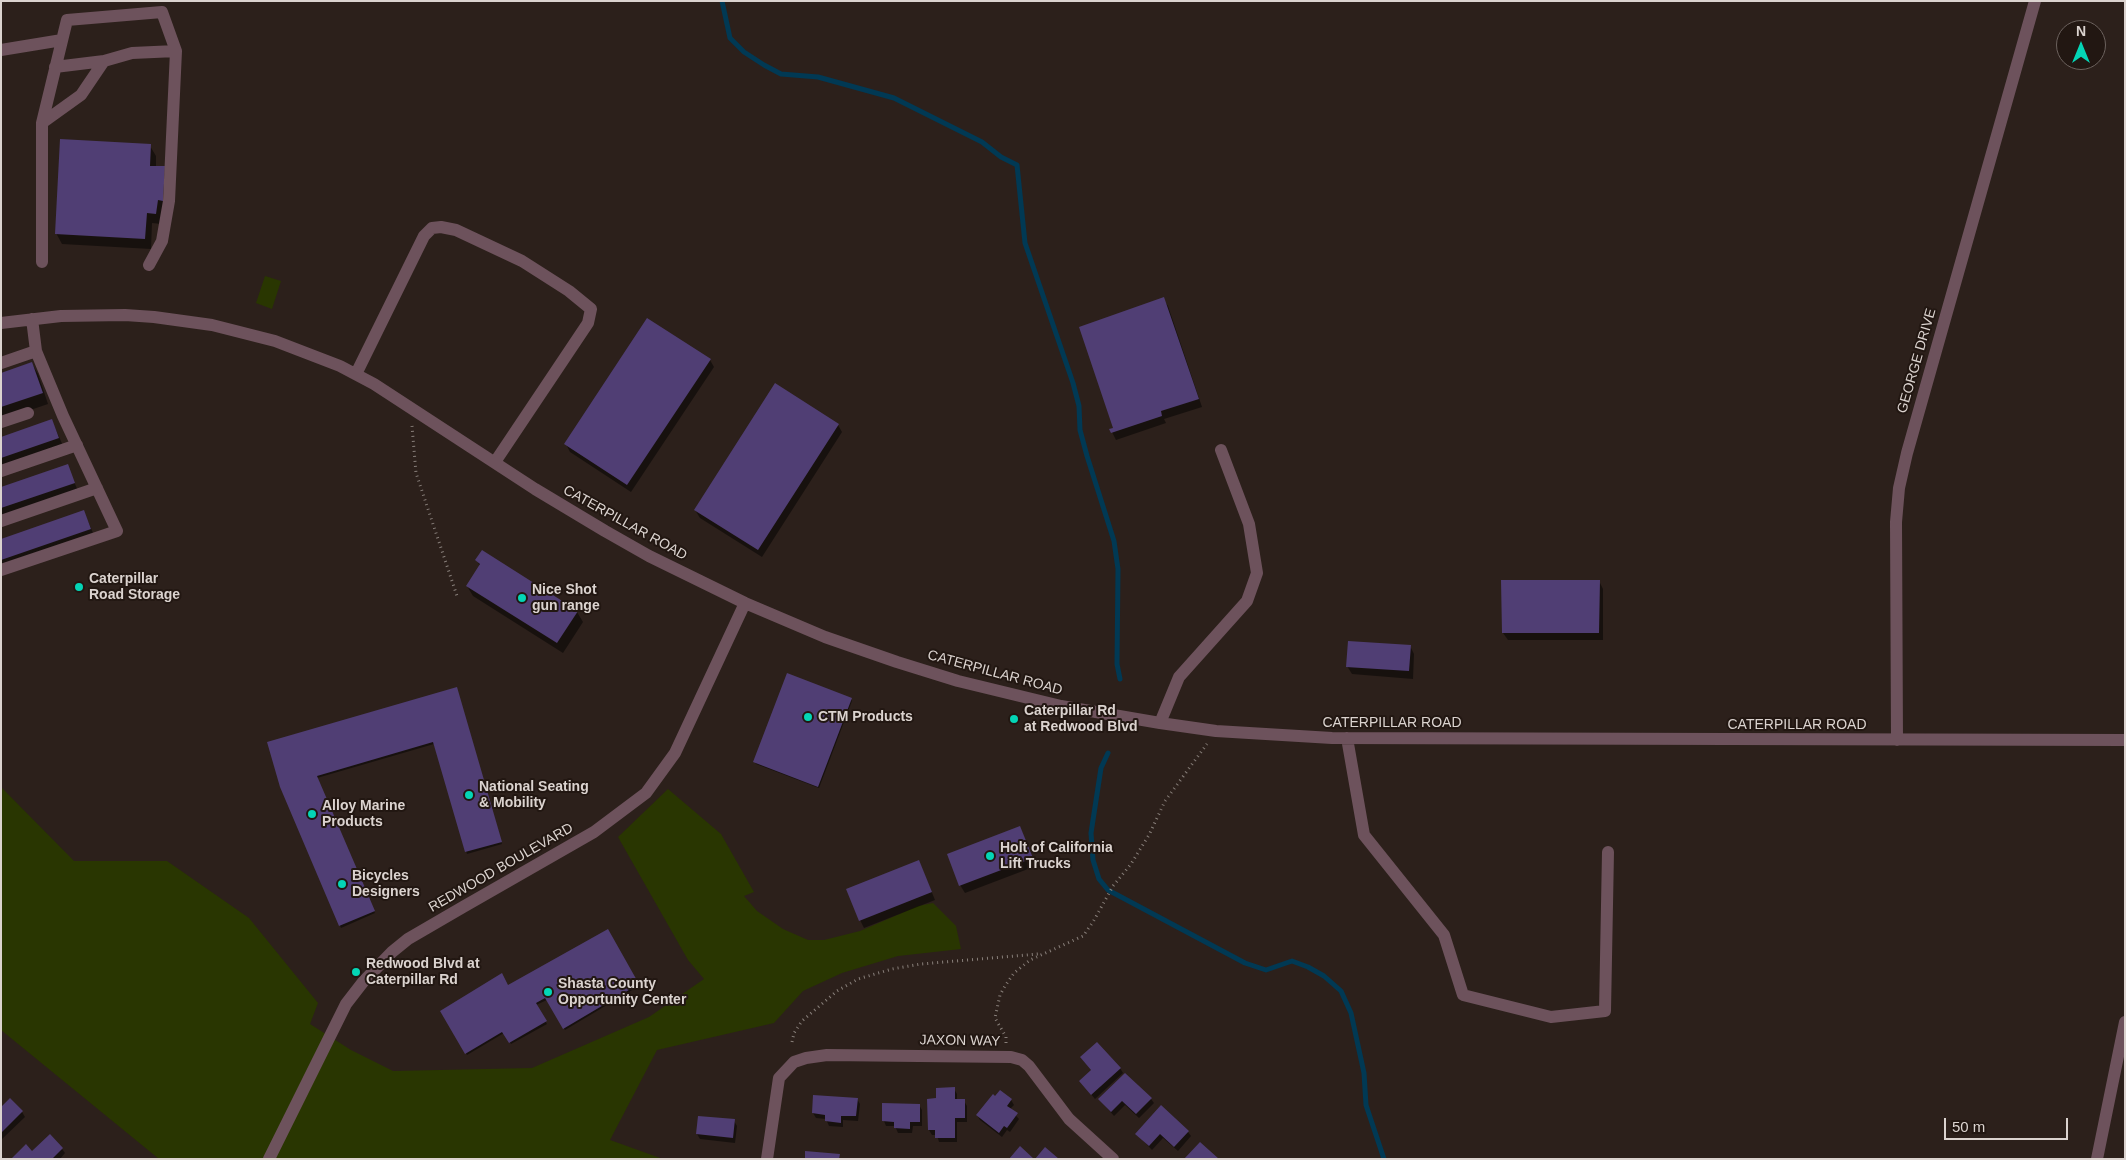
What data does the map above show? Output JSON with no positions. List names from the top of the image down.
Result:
{
  "streets": {
    "street": [
      "GEORGE DRIVE",
      "CATERPILLAR ROAD",
      "REDWOOD BOULEVARD",
      "JAXON WAY"
    ]
  },
  "crossings": [
    ["GEORGE DRIVE", "CATERPILLAR ROAD"],
    ["CATERPILLAR ROAD", "REDWOOD BOULEVARD"]
  ],
  "places": [
    "Caterpillar Road Storage",
    "Nice Shot gun range",
    "CTM Products",
    "Caterpillar Rd at Redwood Blvd",
    "National Seating & Mobility",
    "Alloy Marine Products",
    "Holt of California Lift Trucks",
    "Bicycles Designers",
    "Redwood Blvd at Caterpillar Rd",
    "Shasta County Opportunity Center"
  ],
  "scale_bar": "50 m",
  "north": "top"
}
